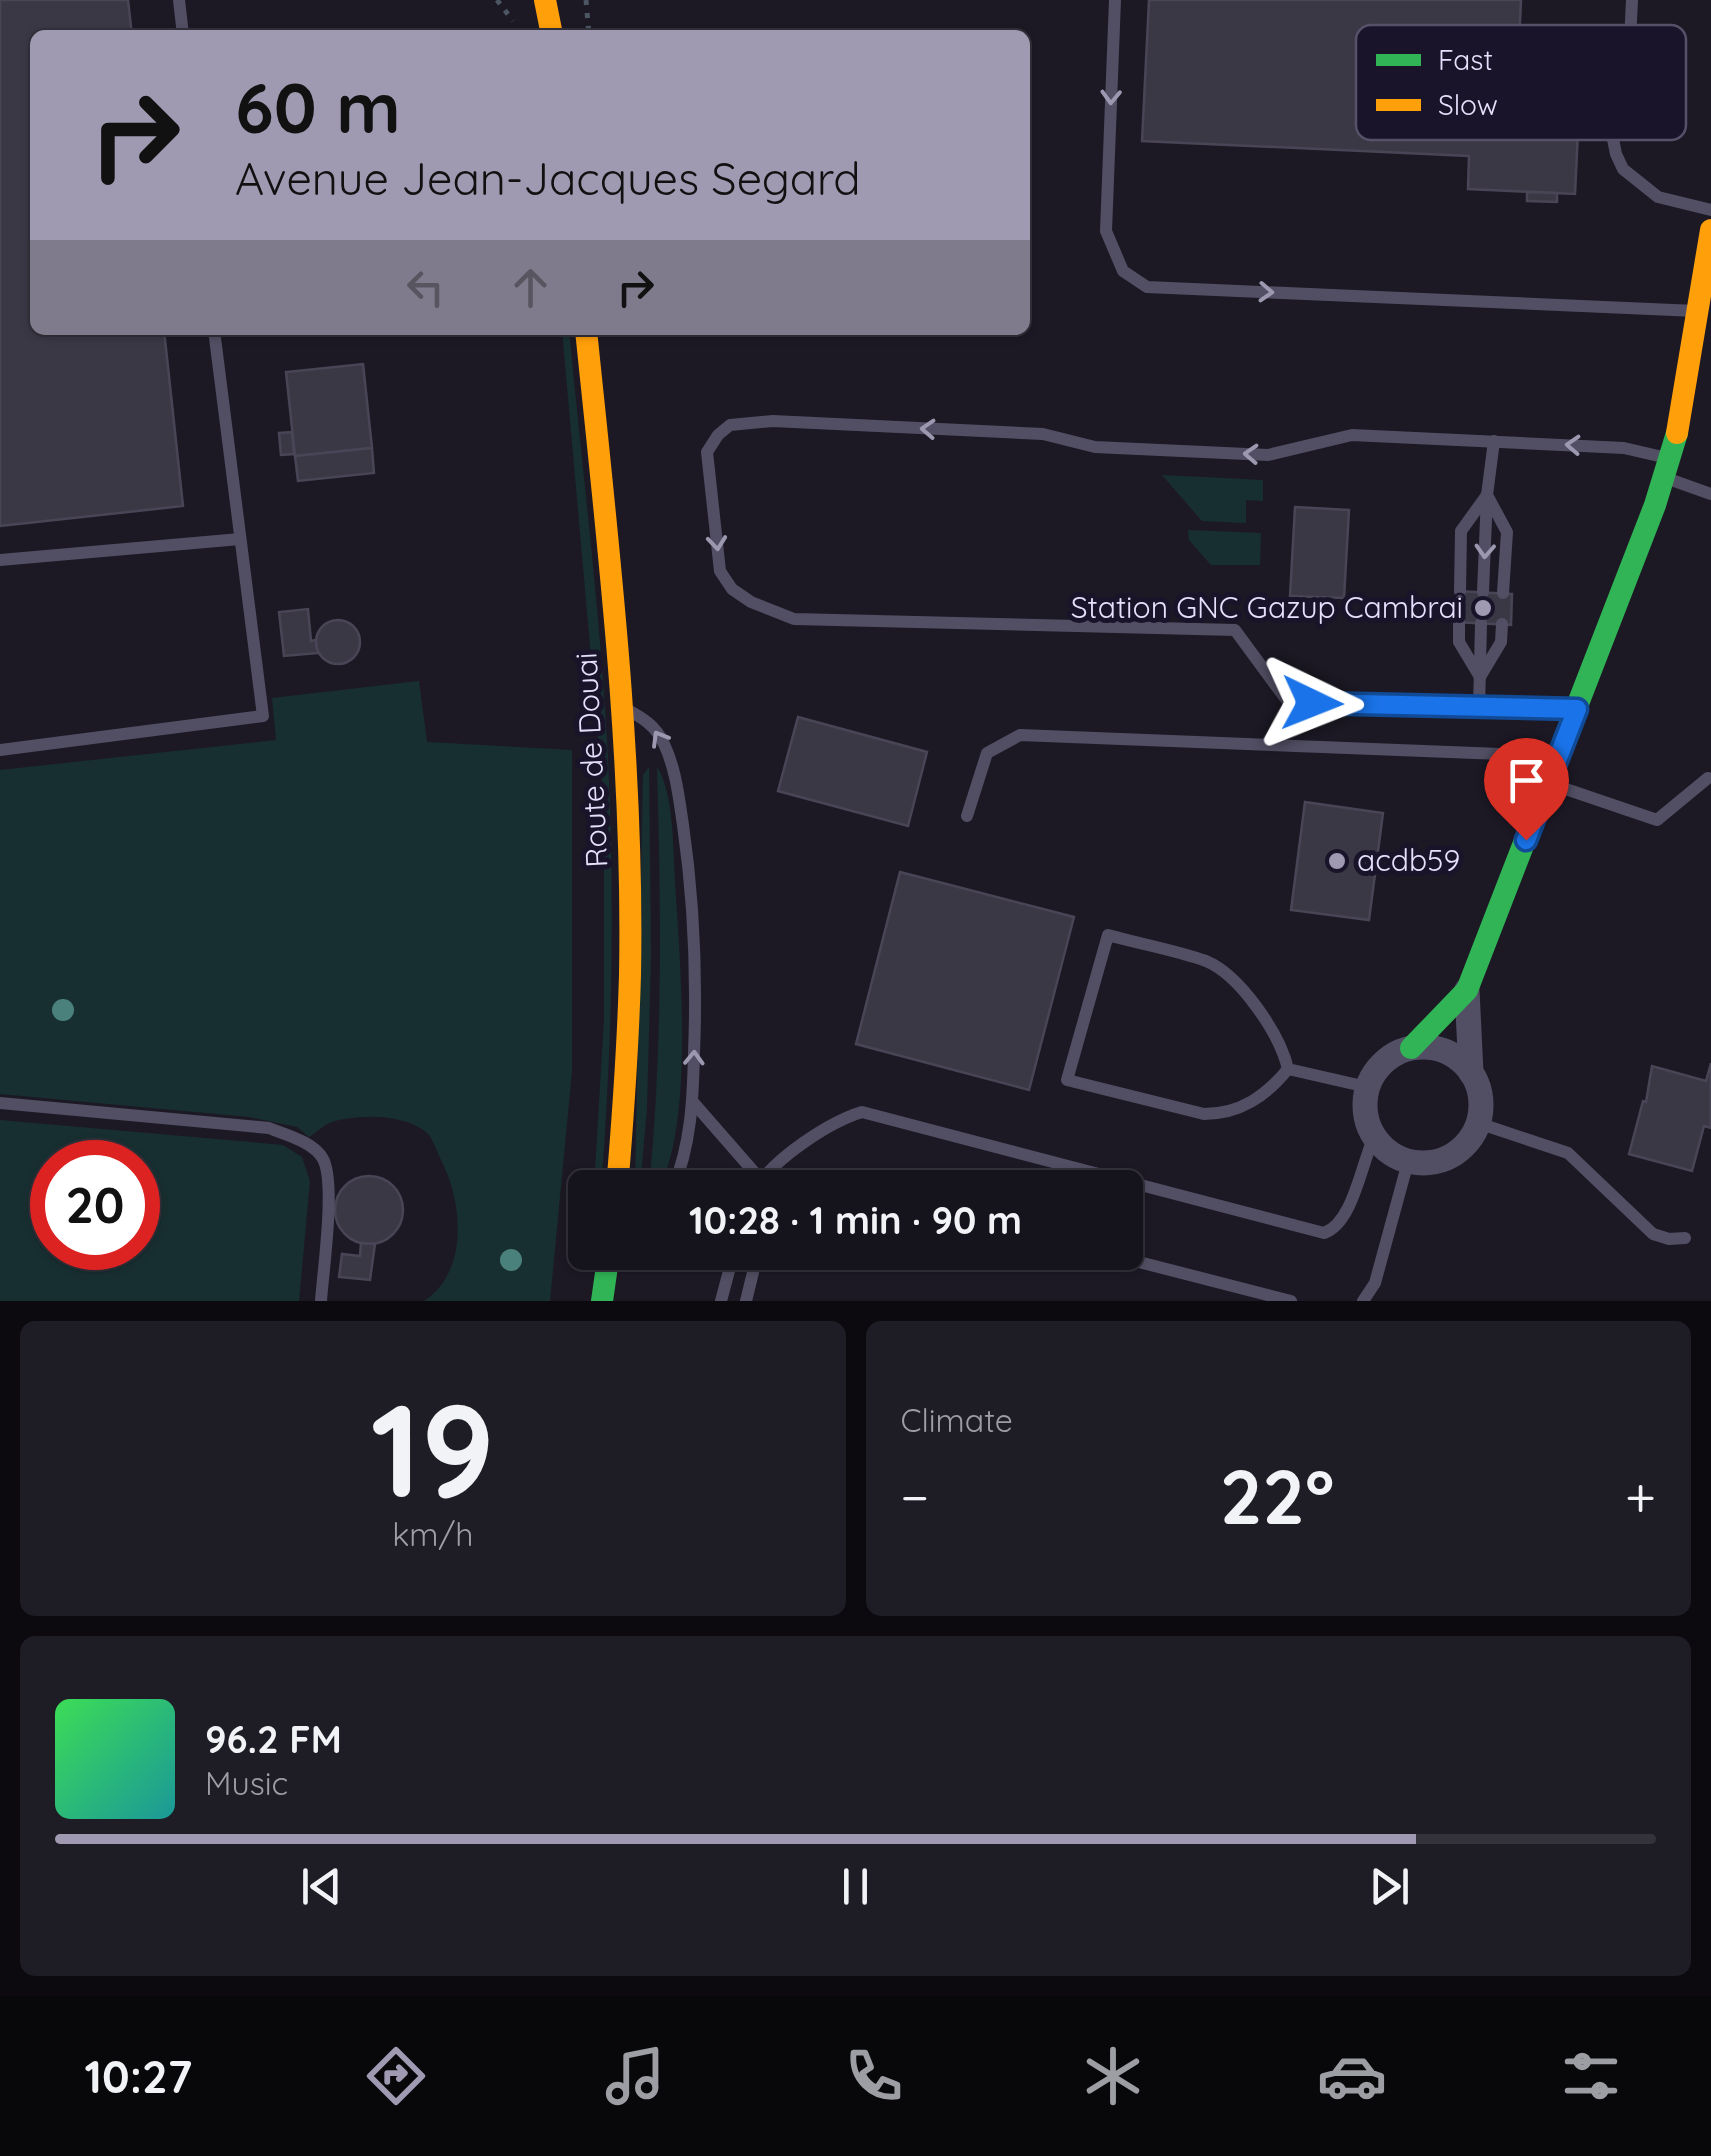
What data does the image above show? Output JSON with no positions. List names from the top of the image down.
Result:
{
  "streets": {
    "main road": ["Route de Douai"]
  },
  "places": ["Station GNC Gazup Cambrai", "acdb59"],
  "legend": ["Fast", "Slow"],
  "page": {
    "turn": ["60 m", "Avenue Jean-Jacques Segard"],
    "limit": "20",
    "trip": "10:28 · 1 min · 90 m",
    "tile": [
      ["19", "km/h"],
      "Climate"
    ],
    "heat": ["−", "22°", "+"],
    "song": ["96.2 FM", "Music"],
    "tabs": "10:27"
  }
}
